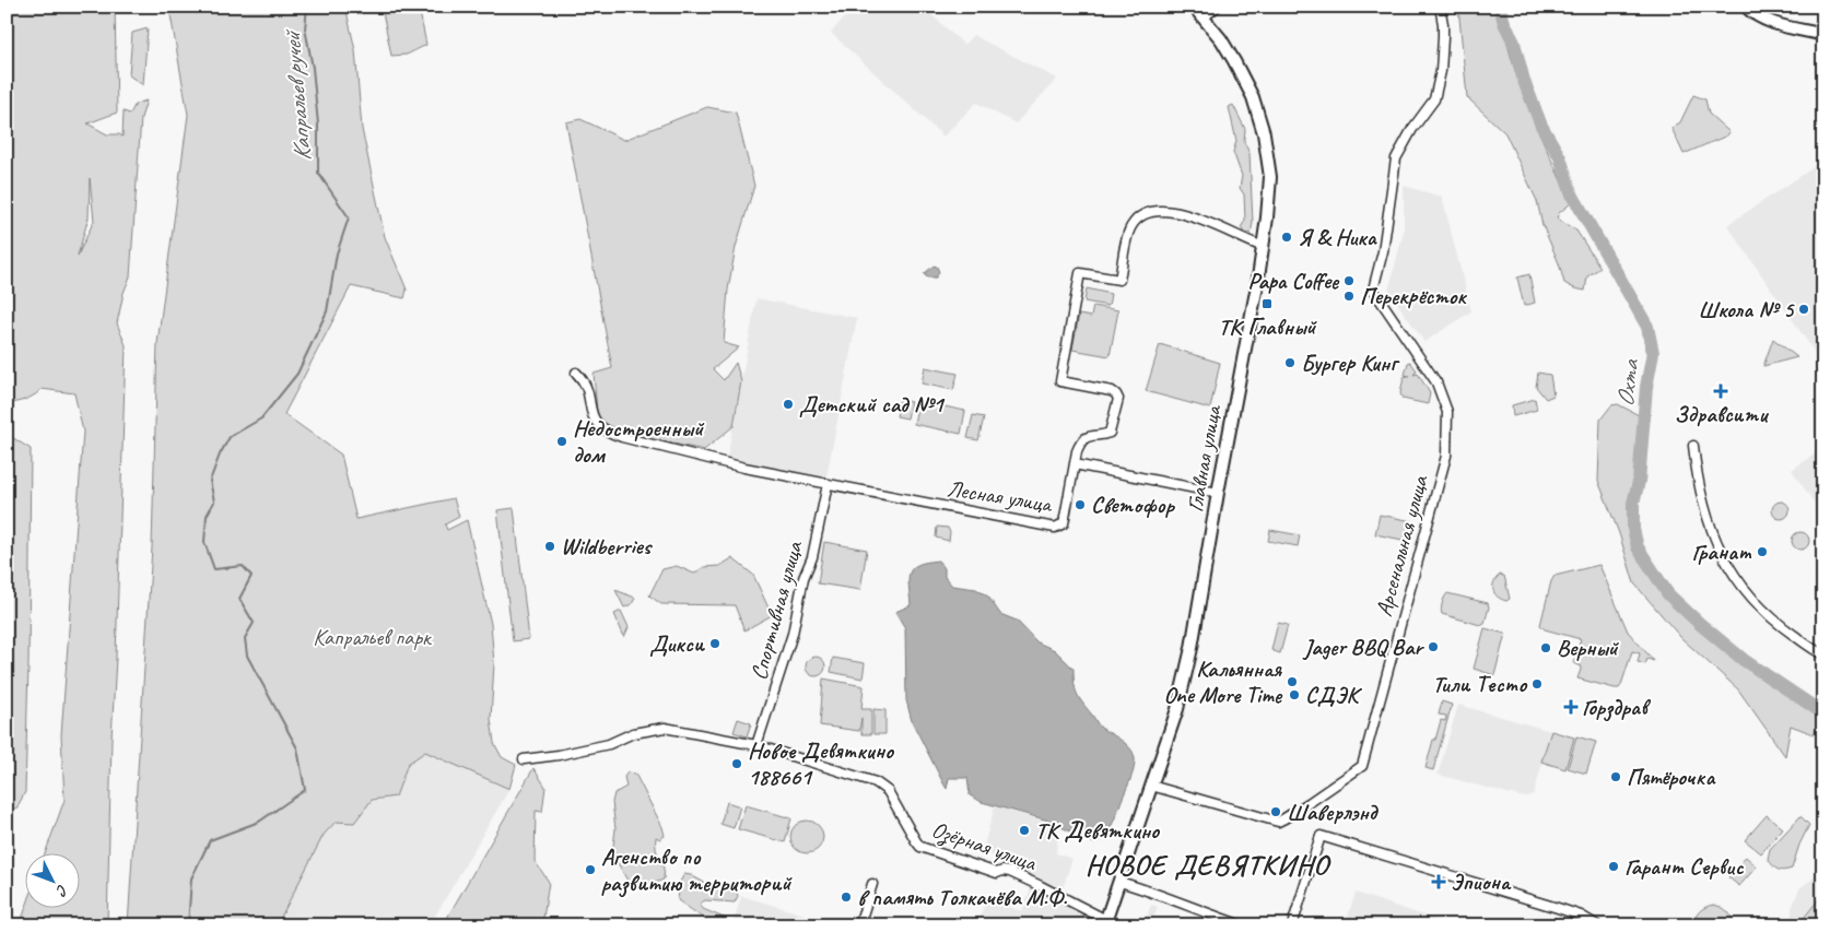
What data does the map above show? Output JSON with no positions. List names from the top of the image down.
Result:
{
  "streets": {
    "main road": ["Главная улица"],
    "street": [
      "Лесная улица",
      "Арсенальная улица",
      "Спортивная улица",
      "Озёрная улица"
    ]
  },
  "crossings": [
    ["Главная улица", "Лесная улица"],
    ["Главная улица", "Арсенальная улица"],
    ["Главная улица", "Озёрная улица"],
    ["Лесная улица", "Спортивная улица"],
    ["Спортивная улица", "Озёрная улица"]
  ],
  "districts": ["НОВОЕ ДЕВЯТКИНО"],
  "water": ["Капральев ручей", "Охта"],
  "parks": ["Капральев парк"],
  "places": {
    "other": [
      "Я & Ника",
      "Papa Coffee",
      "Перекрёсток",
      "Школа № 5",
      "Бургер Кинг",
      "Детский сад №1",
      "Недостроенный дом",
      "Светофор",
      "Wildberries",
      "Гранат",
      "Дикси",
      "Jager BBQ Bar",
      "Верный",
      "Кальянная One More Time",
      "Тили Тесто",
      "СДЭК",
      "Новое Девяткино 188661",
      "Пятёрочка",
      "Шаверлэнд",
      "ТК Девяткино",
      "Гарант Сервис",
      "Агенство по развитию территорий",
      "в память Толкачёва М.Ф."
    ],
    "transit": ["ТК Главный"],
    "health": ["Здравсити", "Горздрав", "Эпиона"]
  },
  "north": "bottom right"
}
